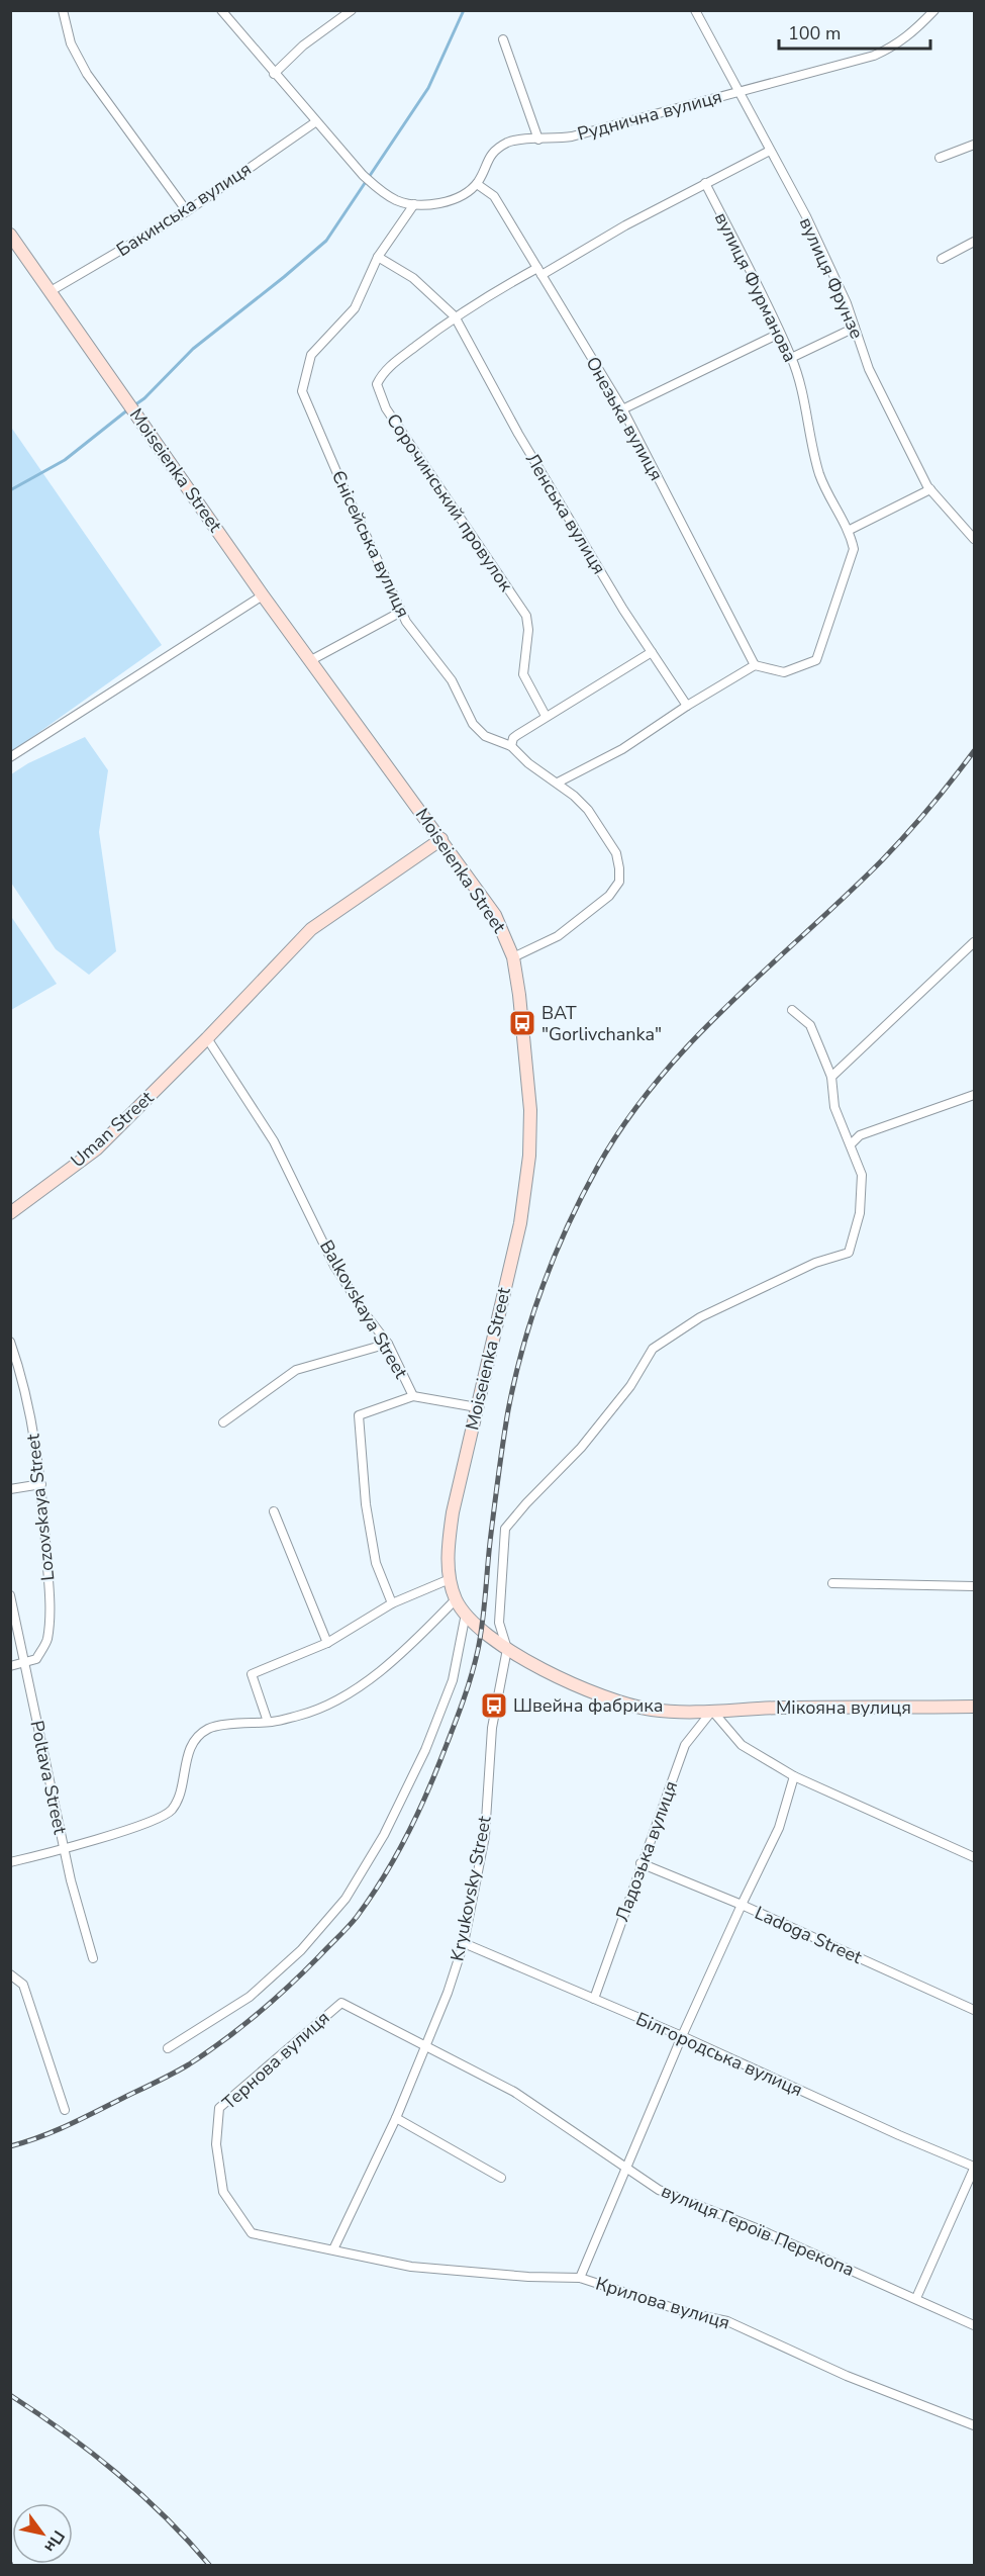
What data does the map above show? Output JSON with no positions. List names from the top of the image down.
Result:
{
  "streets": {
    "street": [
      "Руднична вулиця",
      "Бакинська вулиця",
      "вулиця Фрунзе",
      "вулиця Фурманова",
      "Онезька вулиця",
      "Moiseienka Street",
      "Сорочинський провулок",
      "Ленська вулиця",
      "Єнісейська вулиця",
      "Uman Street",
      "Balkovskaya Street",
      "Lozovskaya Street",
      "Мікояна вулиця",
      "Poltava Street",
      "Ладозька вулиця",
      "Kryukovsky Street",
      "Ladoga Street",
      "Білгородська вулиця",
      "Тернова вулиця",
      "вулиця Героїв Перекопа",
      "Крилова вулиця"
    ]
  },
  "crossings": [
    ["Руднична вулиця", "вулиця Фрунзе"],
    ["Руднична вулиця", "Онезька вулиця"],
    ["Бакинська вулиця", "Moiseienka Street"],
    ["Moiseienka Street", "Єнісейська вулиця"],
    ["Moiseienka Street", "Uman Street"],
    ["Moiseienka Street", "Мікояна вулиця"],
    ["Moiseienka Street", "Kryukovsky Street"],
    ["Сорочинський провулок", "Ленська вулиця"],
    ["Ленська вулиця", "Єнісейська вулиця"],
    ["Uman Street", "Balkovskaya Street"],
    ["Lozovskaya Street", "Poltava Street"],
    ["Мікояна вулиця", "Ладозька вулиця"],
    ["Мікояна вулиця", "Kryukovsky Street"],
    ["Ладозька вулиця", "Ladoga Street"],
    ["Ладозька вулиця", "Білгородська вулиця"],
    ["Kryukovsky Street", "Білгородська вулиця"],
    ["Kryukovsky Street", "Тернова вулиця"],
    ["Kryukovsky Street", "вулиця Героїв Перекопа"],
    ["Kryukovsky Street", "Крилова вулиця"],
    ["Тернова вулиця", "вулиця Героїв Перекопа"],
    ["Тернова вулиця", "Крилова вулиця"]
  ],
  "places": {
    "bus stop": ["BAT \"Gorlivchanka\"", "Швейна фабрика"]
  },
  "scale_bar": "100 m",
  "north": "bottom right"
}
